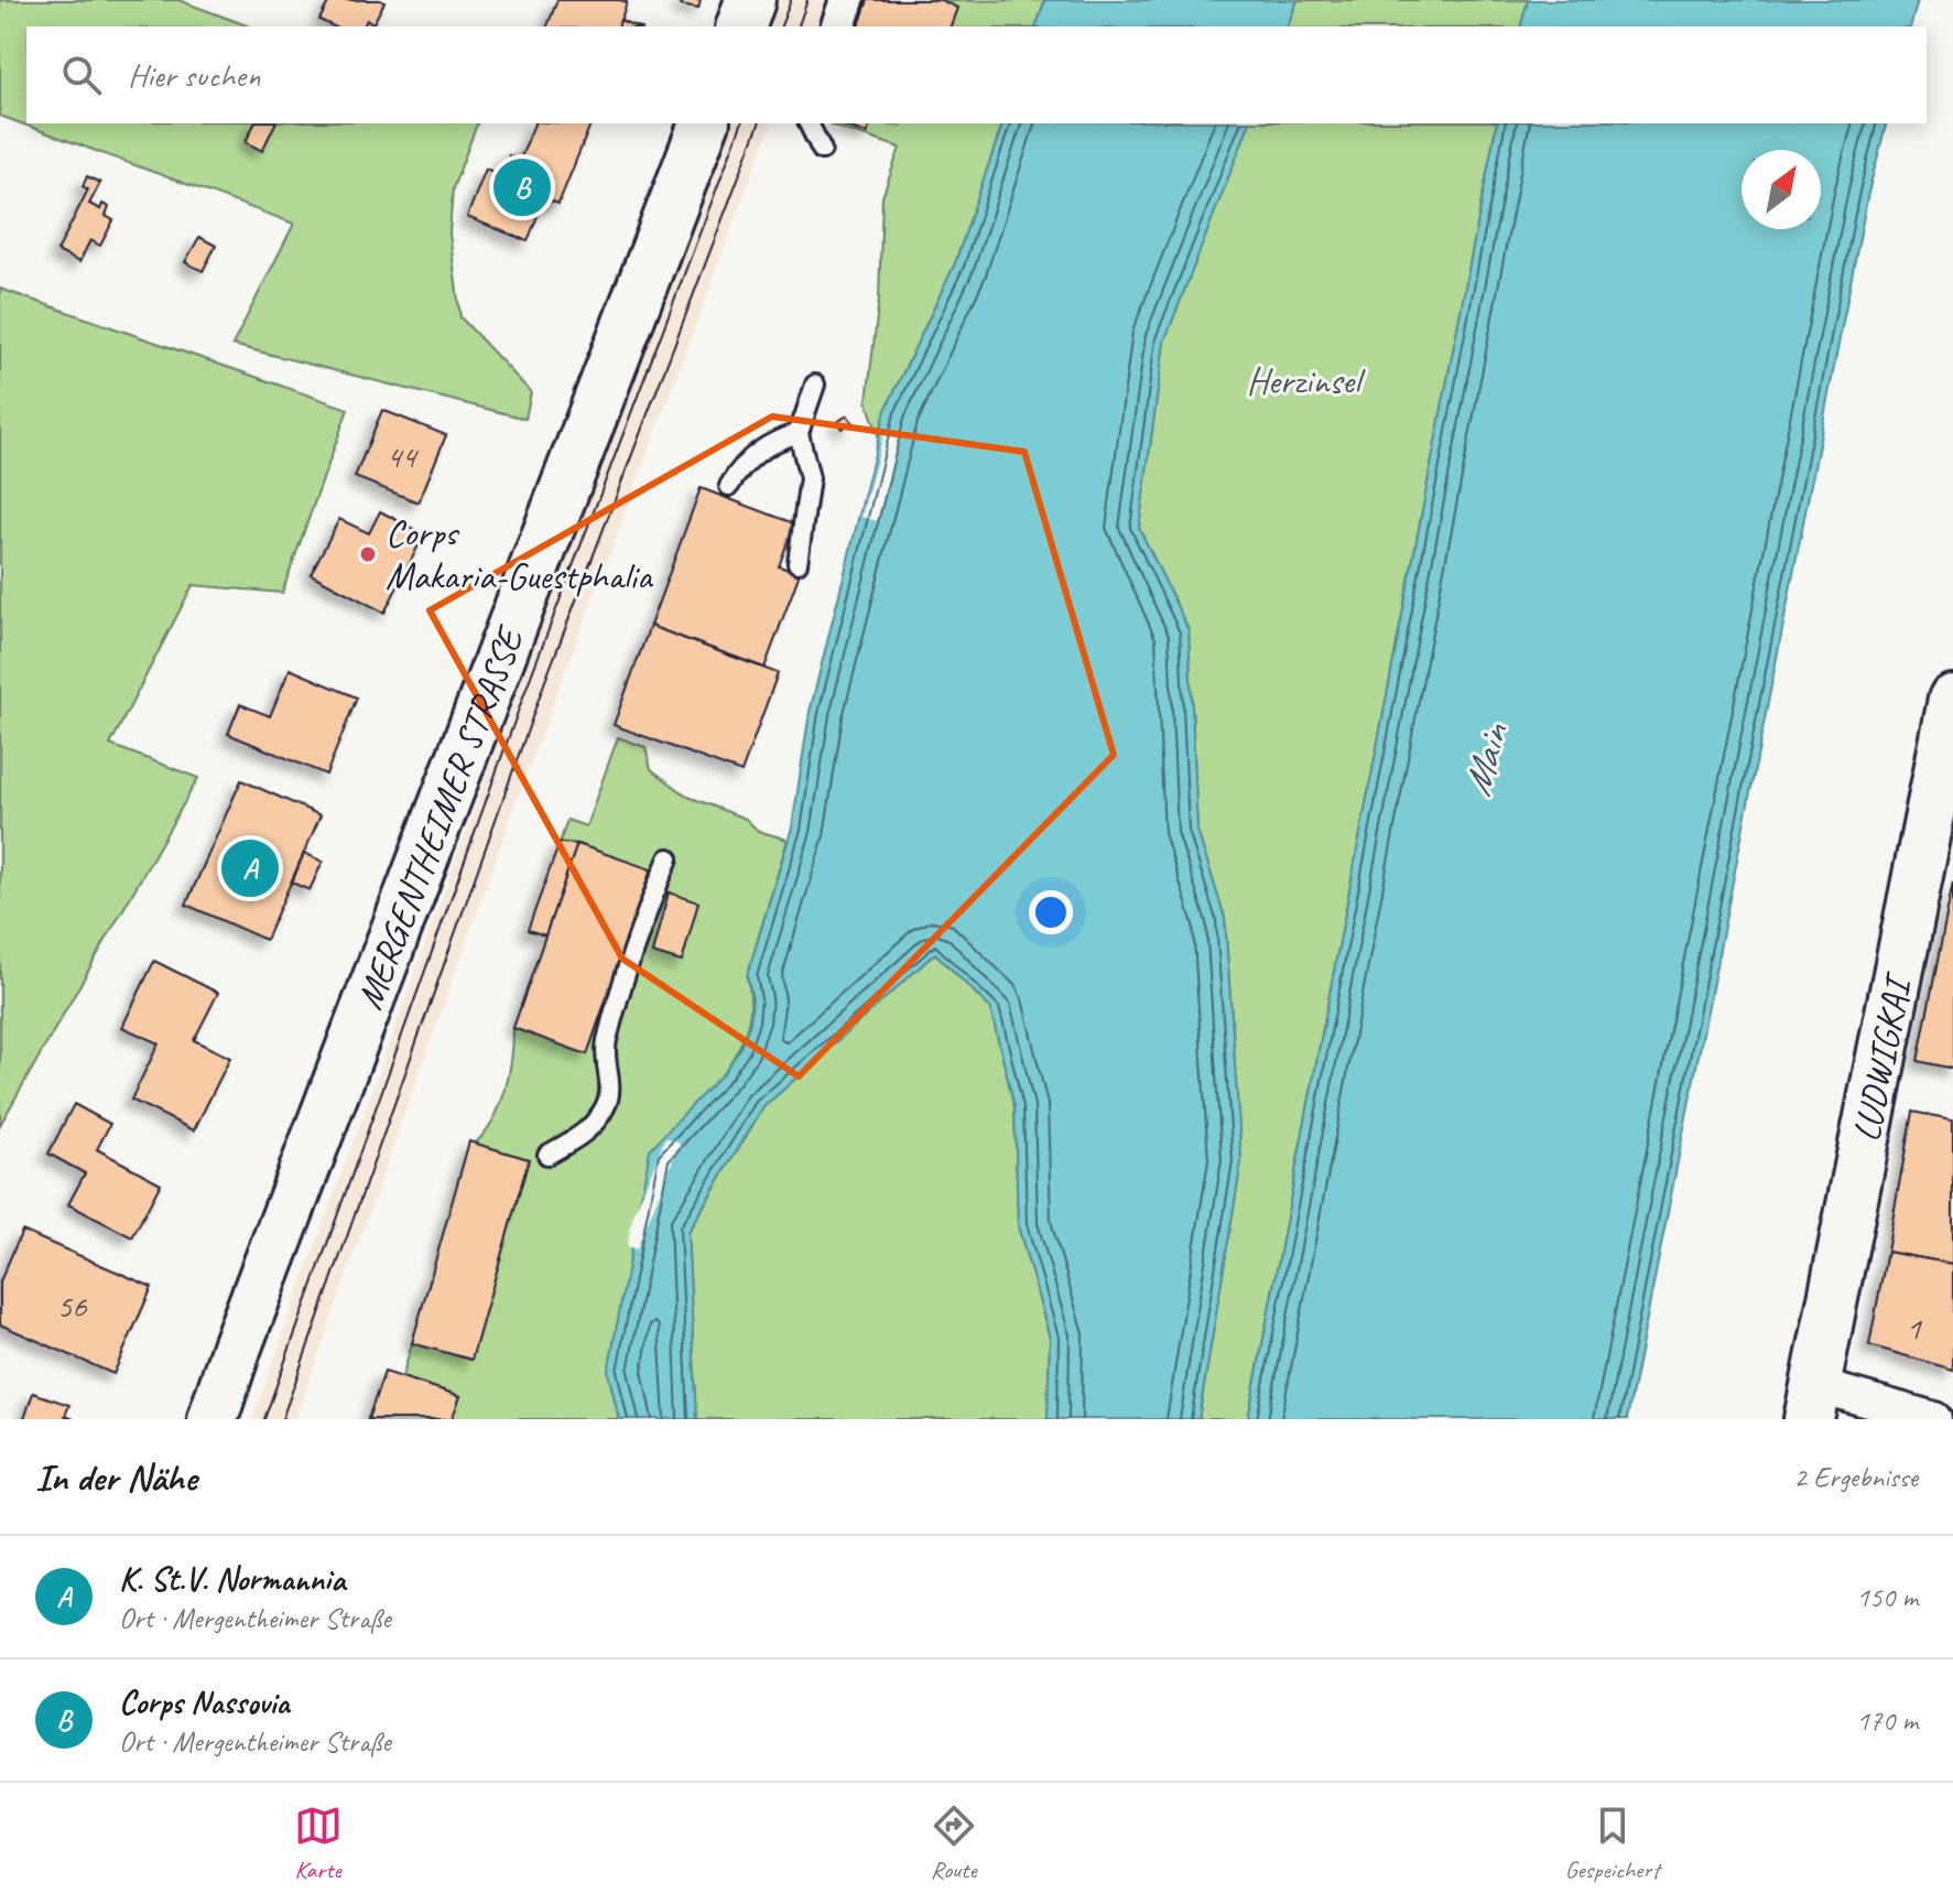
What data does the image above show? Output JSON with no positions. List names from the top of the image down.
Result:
{
  "streets": {
    "main road": ["MERGENTHEIMER STRASSE", "LUDWIGKAI"]
  },
  "water": ["Main"],
  "parks": ["Herzinsel"],
  "places": ["Corps Makaria-Guestphalia"],
  "house_numbers": ["44", "56", "1"],
  "north": "top right",
  "page": {
    "search": "Hier suchen",
    "pins": ["B", "A"],
    "heading": ["In der Nähe", "2 Ergebnisse"],
    "list": [
      {
        "mark": "A",
        "name": "K. St.V. Normannia",
        "note": "Ort · Mergentheimer Straße",
        "value": "150 m"
      },
      {
        "mark": "B",
        "name": "Corps Nassovia",
        "note": "Ort · Mergentheimer Straße",
        "value": "170 m"
      }
    ],
    "nav": ["Karte", "Route", "Gespeichert"]
  }
}
